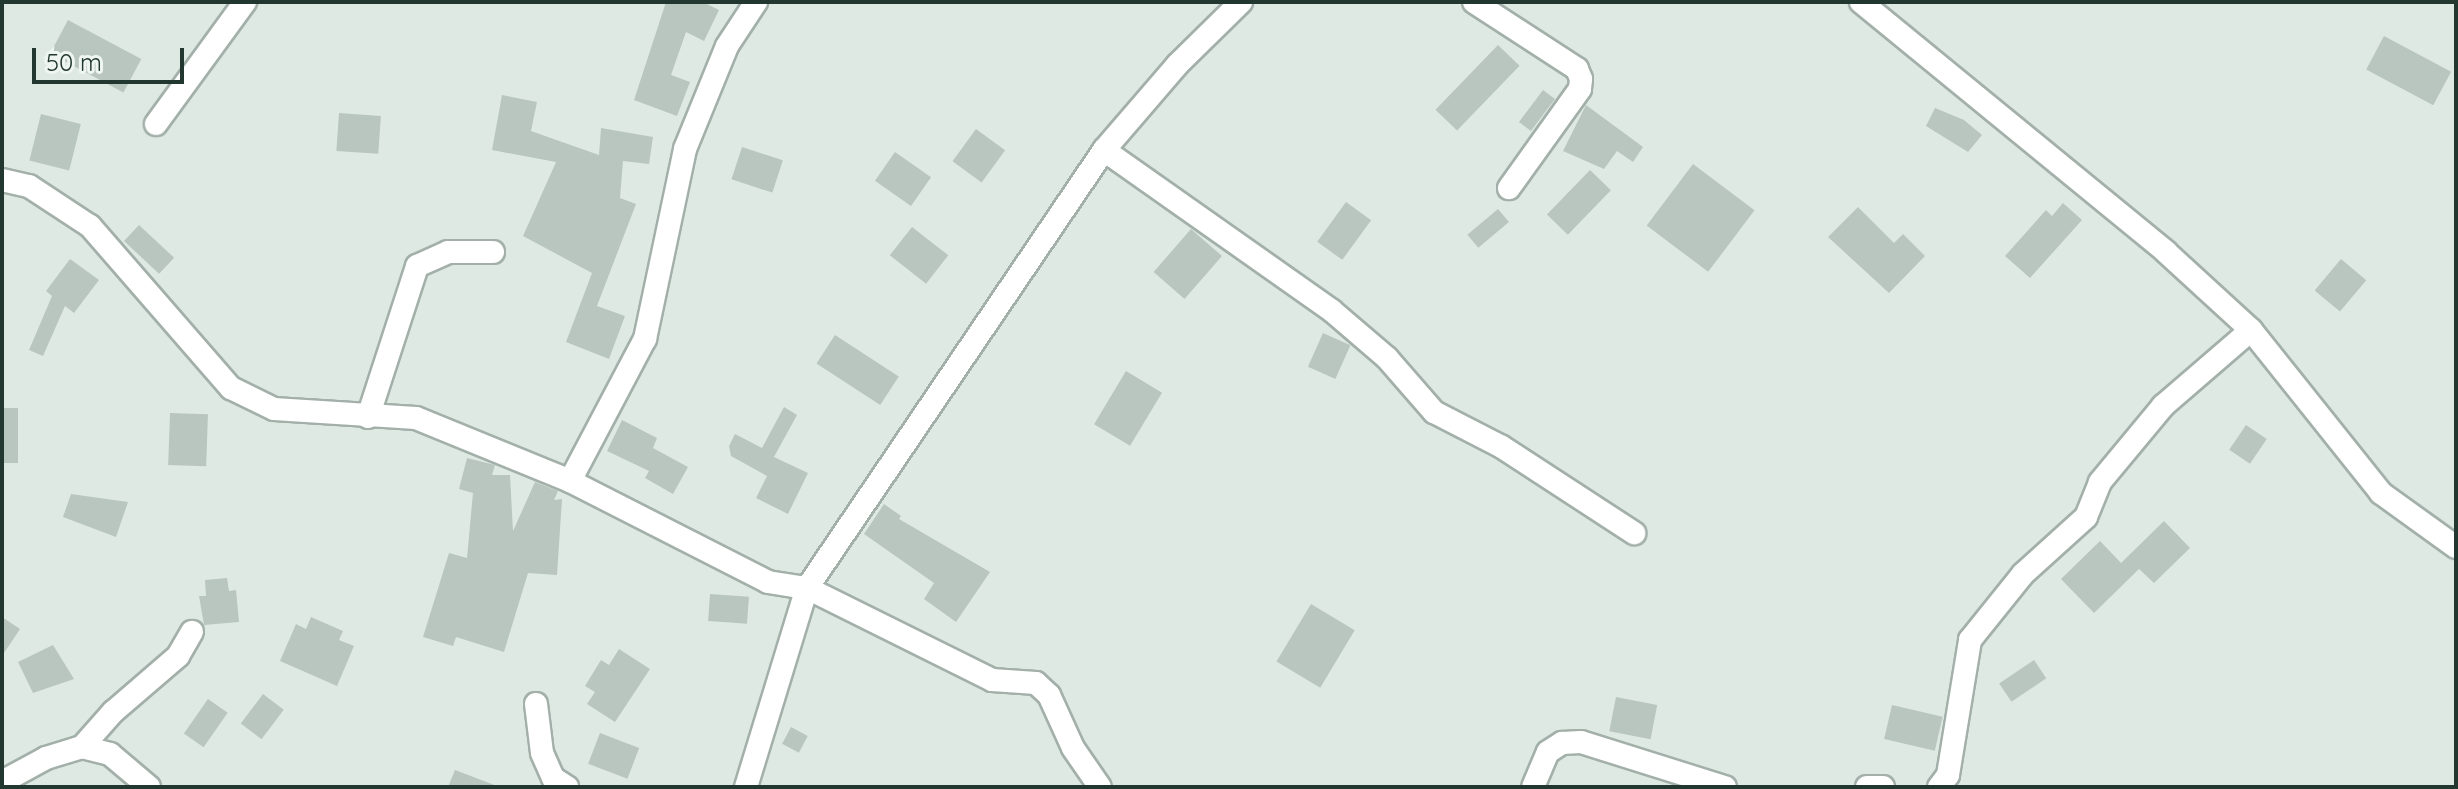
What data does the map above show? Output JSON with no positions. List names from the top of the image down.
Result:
{
  "scale_bar": "50 m"
}
